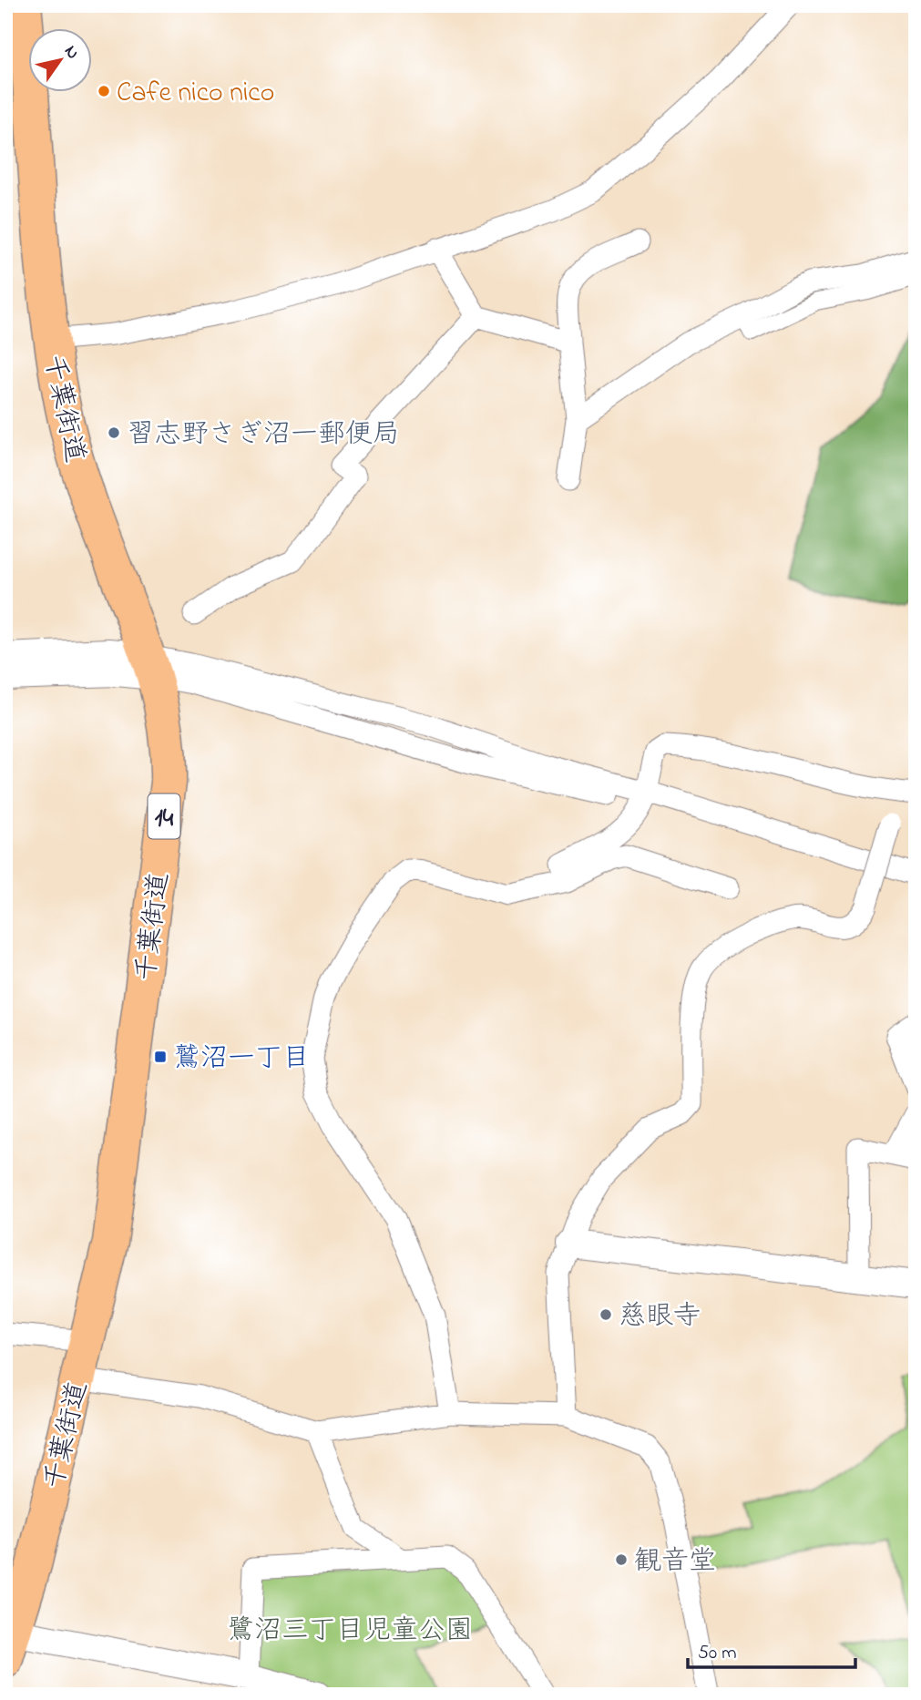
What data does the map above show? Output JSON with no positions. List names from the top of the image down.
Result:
{
  "streets": {
    "highway": ["千葉街道", "14"]
  },
  "parks": ["鷺沼三丁目児童公園"],
  "places": {
    "other": [
      "Cafe nico nico",
      "習志野さぎ沼一郵便局",
      "慈眼寺",
      "観音堂"
    ],
    "transit": ["鷲沼一丁目"]
  },
  "scale_bar": "50 m",
  "north": "top right"
}
